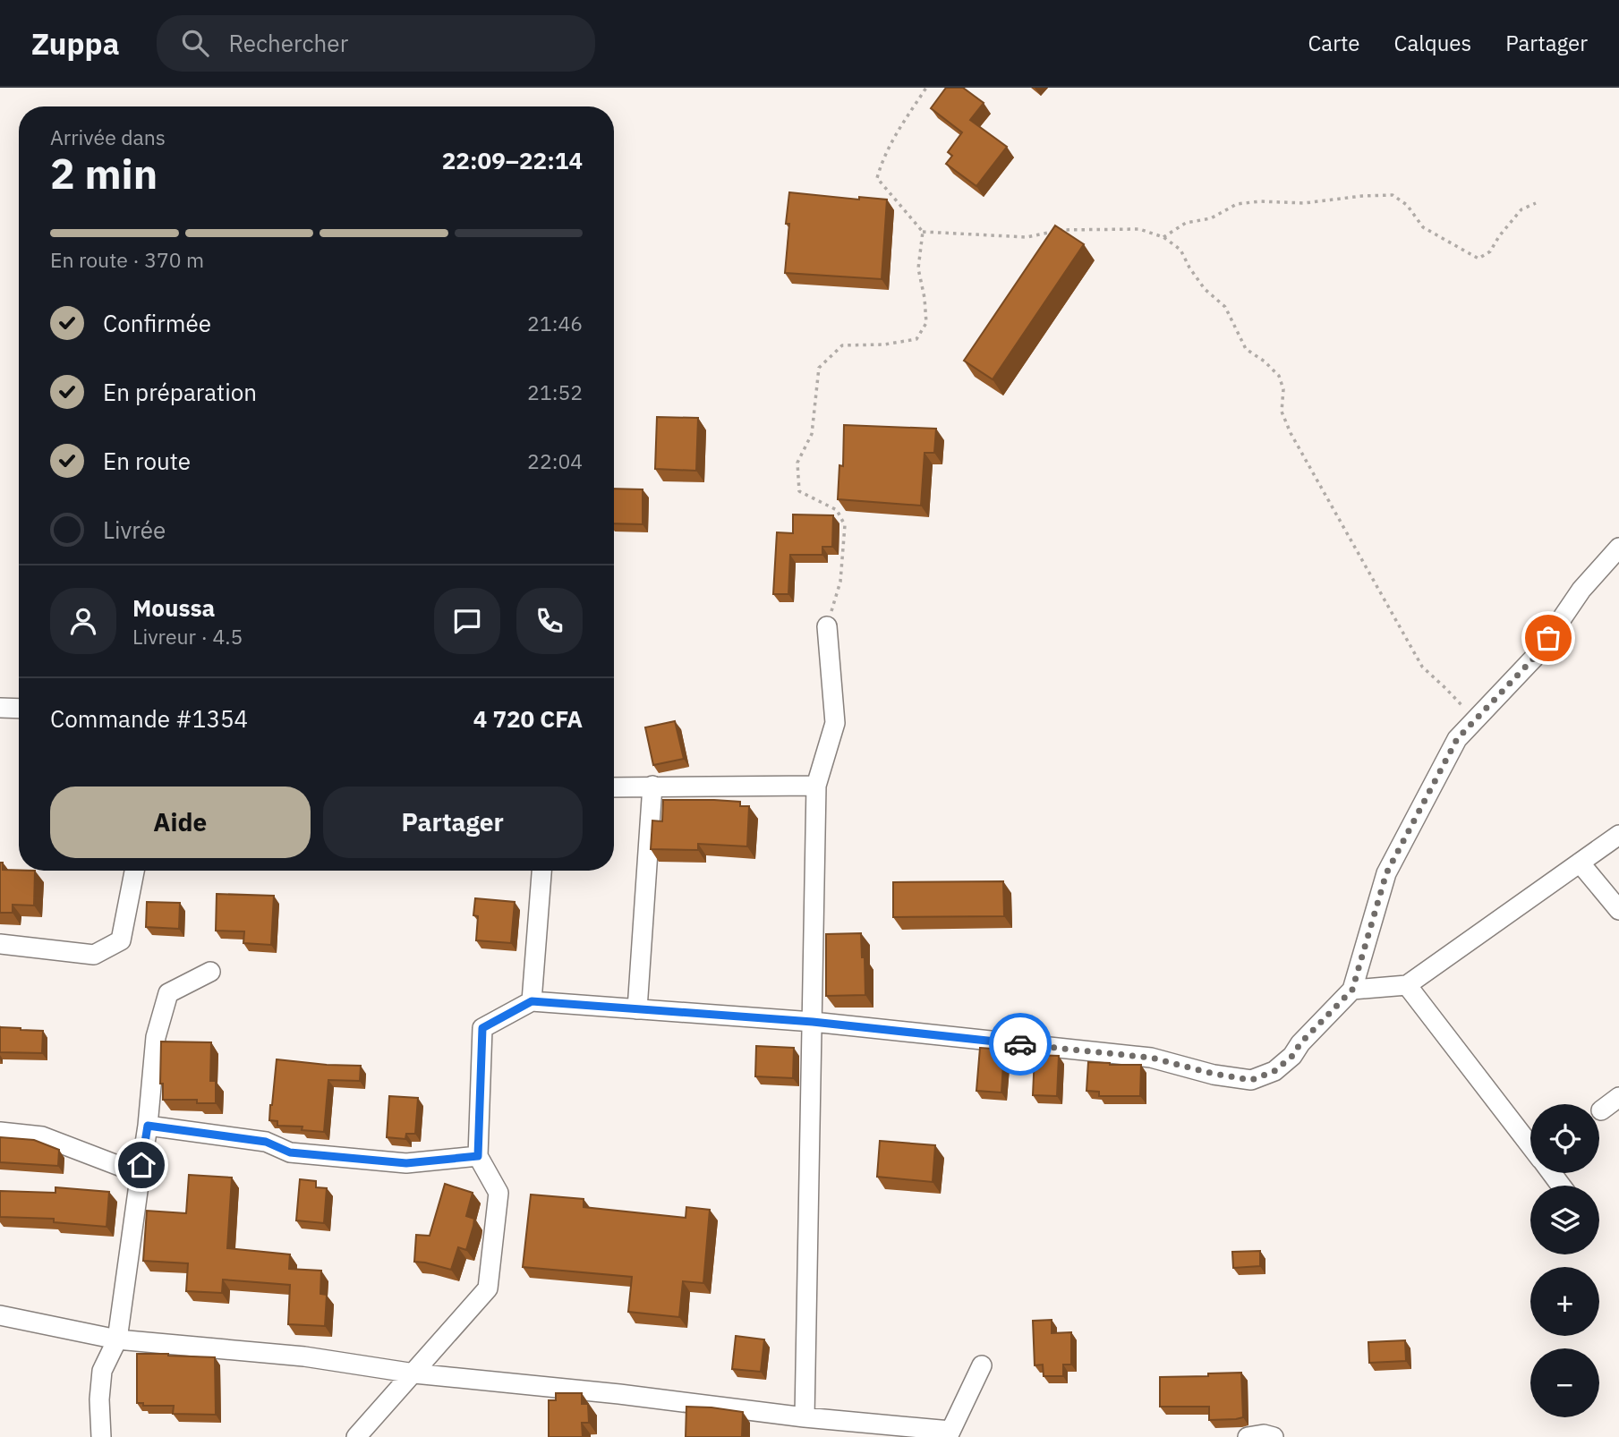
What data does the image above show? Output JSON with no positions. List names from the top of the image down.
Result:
{
  "page": {
    "header": "Zuppa",
    "search": "Rechercher",
    "nav": ["Carte", "Calques", "Partager"],
    "heading": ["2 min", "Arrivée dans", "22:09–22:14"],
    "panel": [
      "Moussa",
      "Livreur · 4.5",
      "Commande #1354",
      "4 720 CFA"
    ],
    "bar": "En route · 370 m",
    "list": [
      ["Confirmée", "21:46"],
      ["En préparation", "21:52"],
      ["En route", "22:04"],
      "Livrée"
    ],
    "buttons": ["Aide", "Partager"],
    "map_buttons": ["+", "−"]
  }
}
